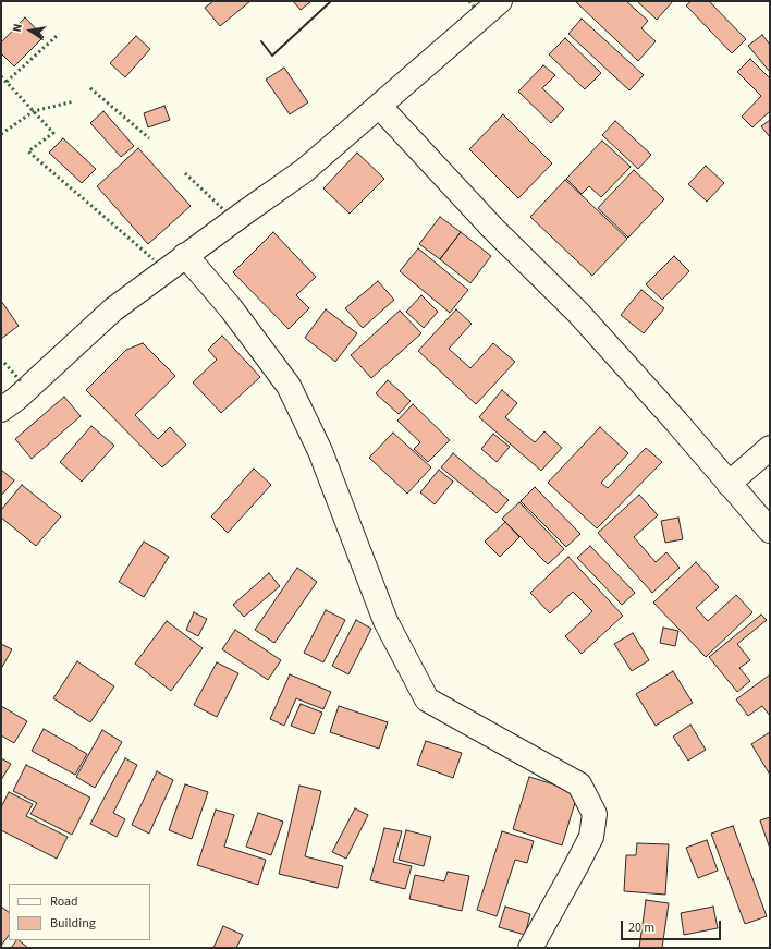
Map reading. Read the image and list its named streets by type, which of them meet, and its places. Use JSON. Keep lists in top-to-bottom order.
{
  "legend": ["Road", "Building"],
  "scale_bar": "20 m",
  "north": "left"
}
